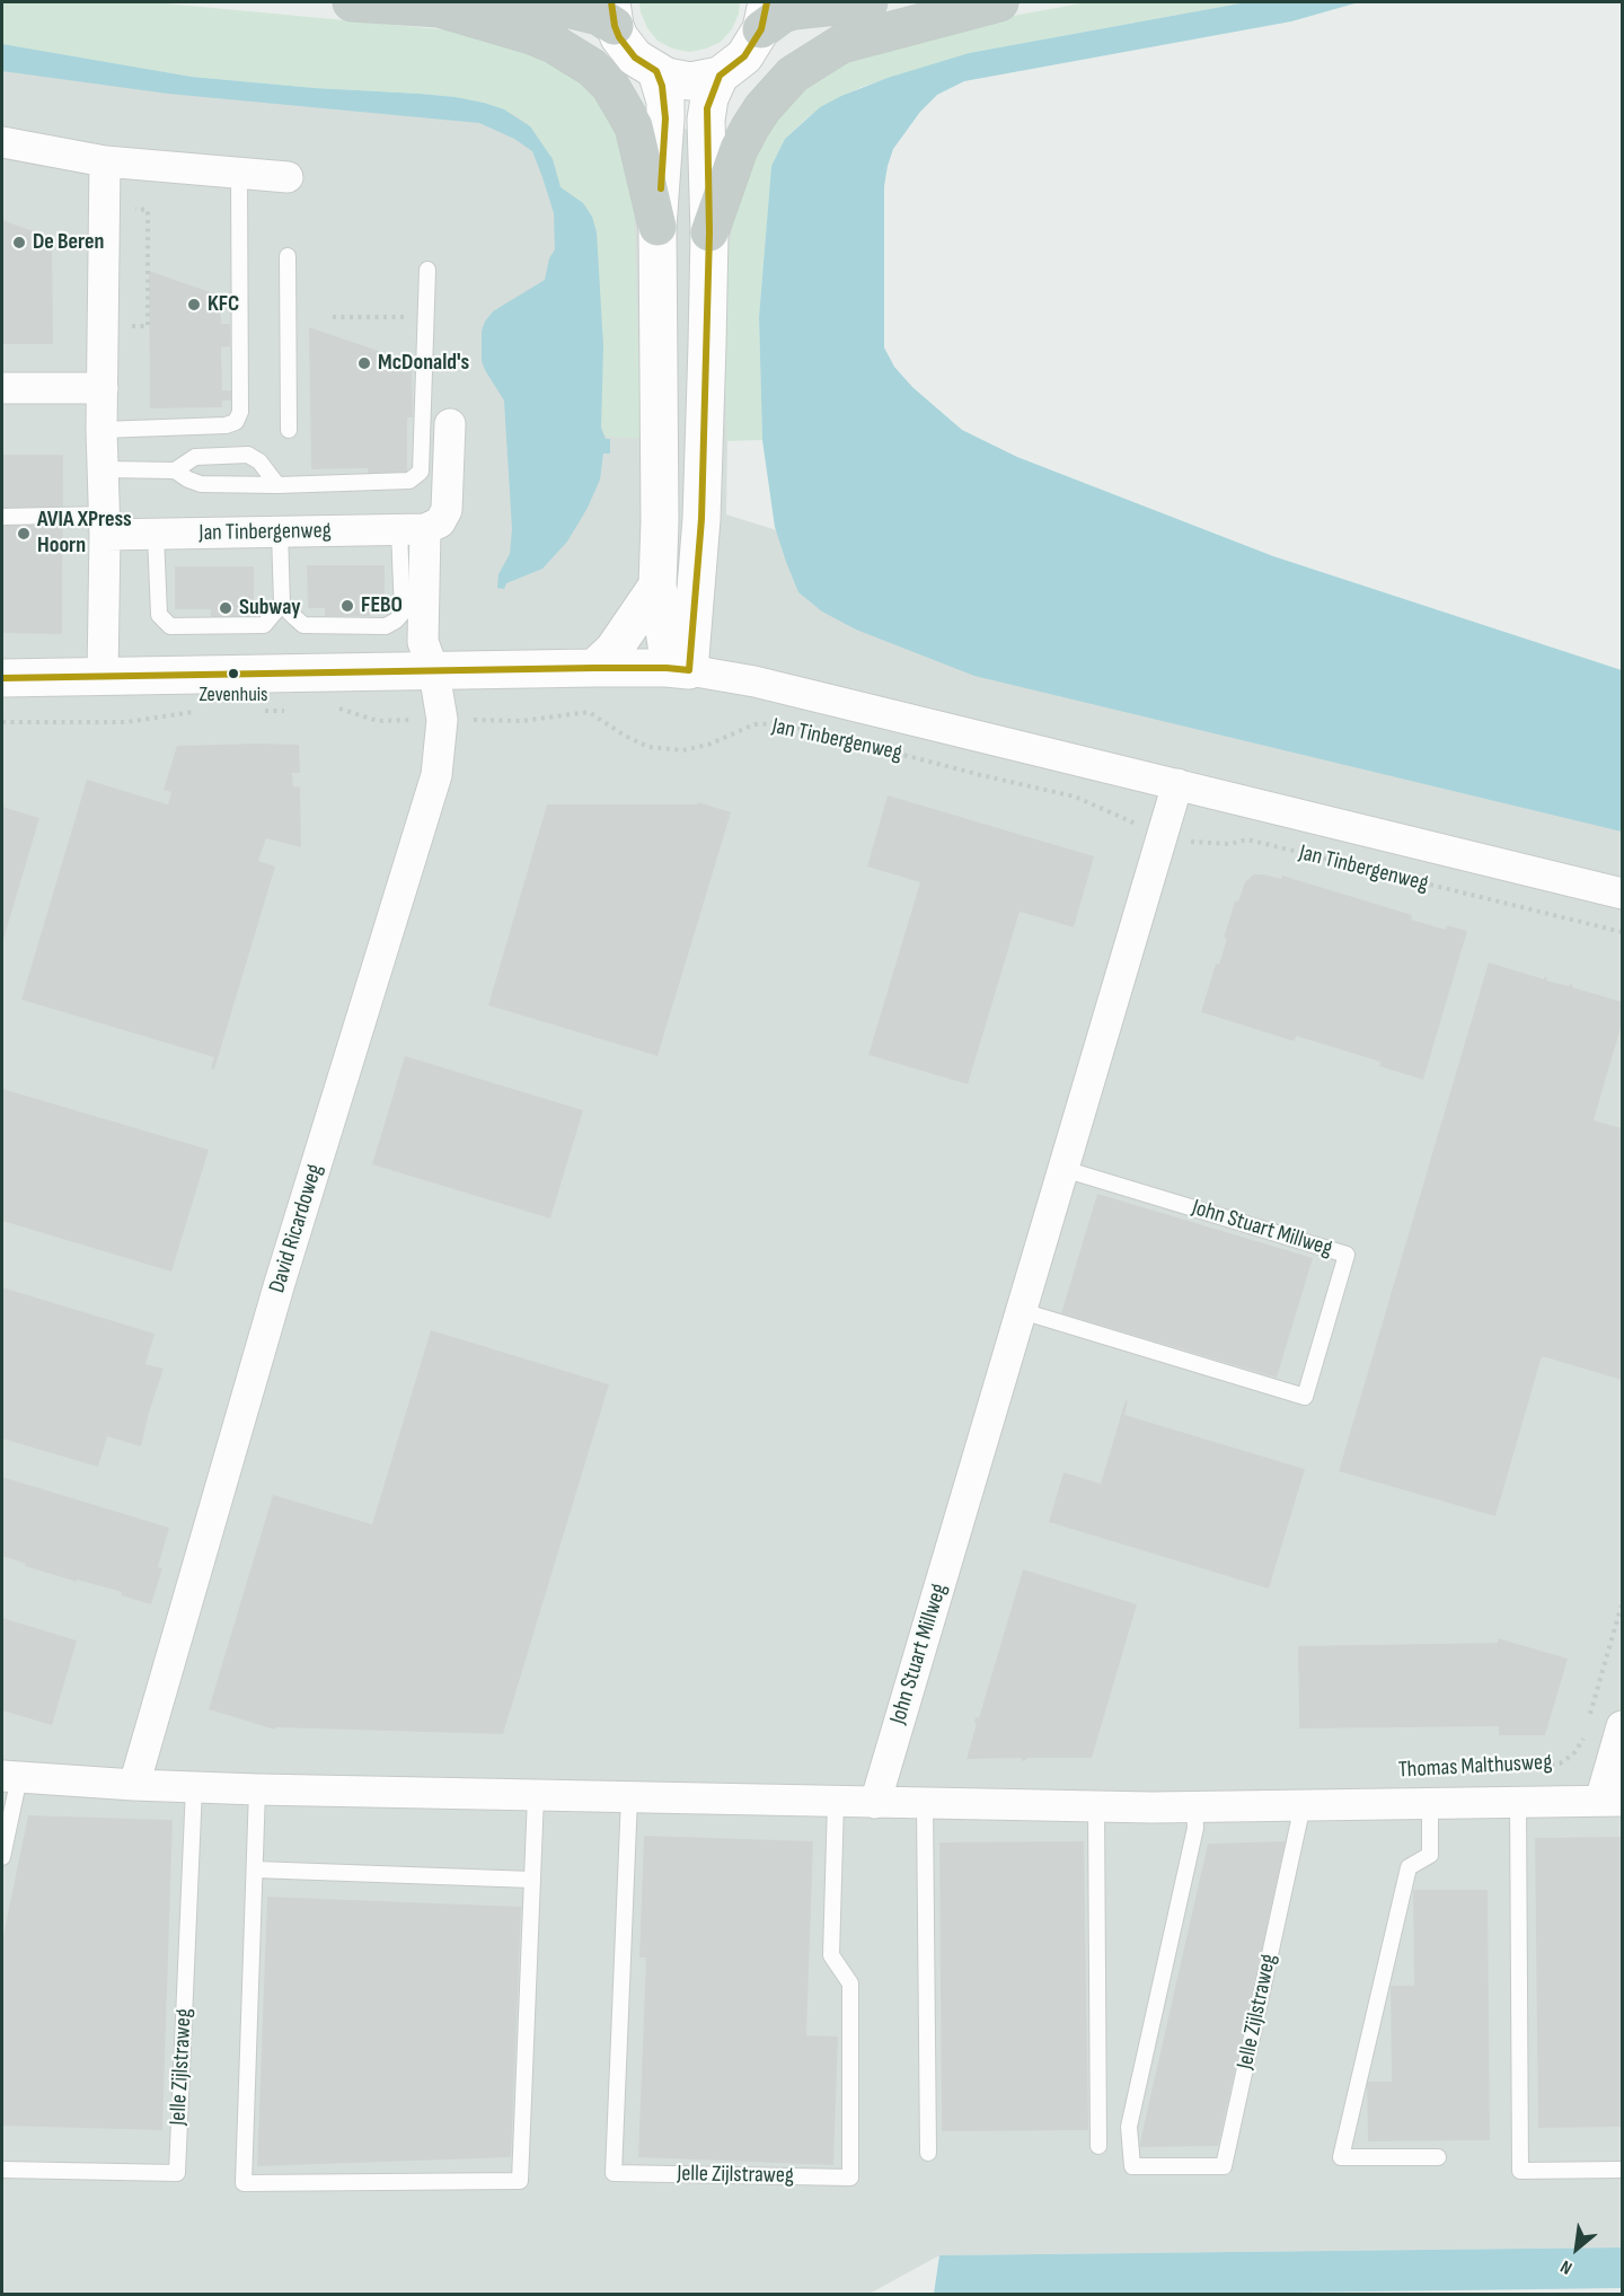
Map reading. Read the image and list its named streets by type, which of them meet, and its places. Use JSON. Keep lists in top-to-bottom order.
{
  "streets": {
    "street": ["Jan Tinbergenweg", "David Ricardoweg", "John Stuart Millweg"],
    "lane": ["Jelle Zijlstraweg"],
    "path": ["Thomas Malthusweg"]
  },
  "crossings": [
    ["Jan Tinbergenweg", "David Ricardoweg"],
    ["Jan Tinbergenweg", "John Stuart Millweg"]
  ],
  "places": [
    "De Beren",
    "KFC",
    "McDonald's",
    "AVIA XPress Hoorn",
    "FEBO",
    "Subway",
    "Zevenhuis"
  ],
  "north": "bottom left"
}
